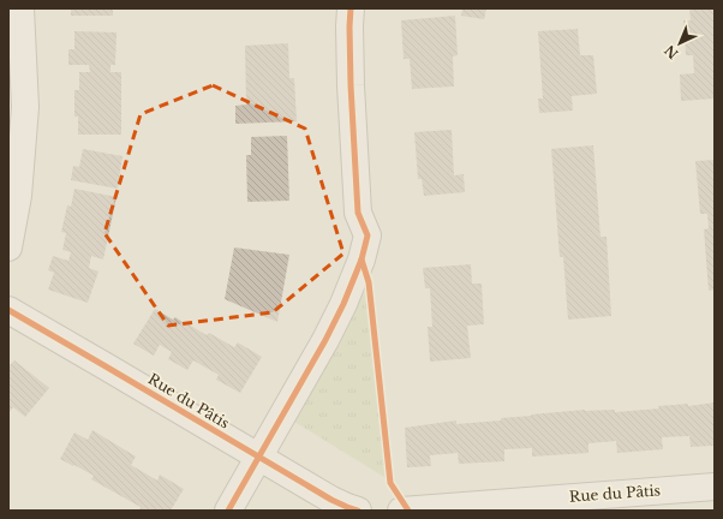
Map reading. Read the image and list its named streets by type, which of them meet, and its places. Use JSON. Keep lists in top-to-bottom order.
{
  "streets": {
    "street": ["Rue du Pâtis"]
  },
  "north": "bottom left"
}
